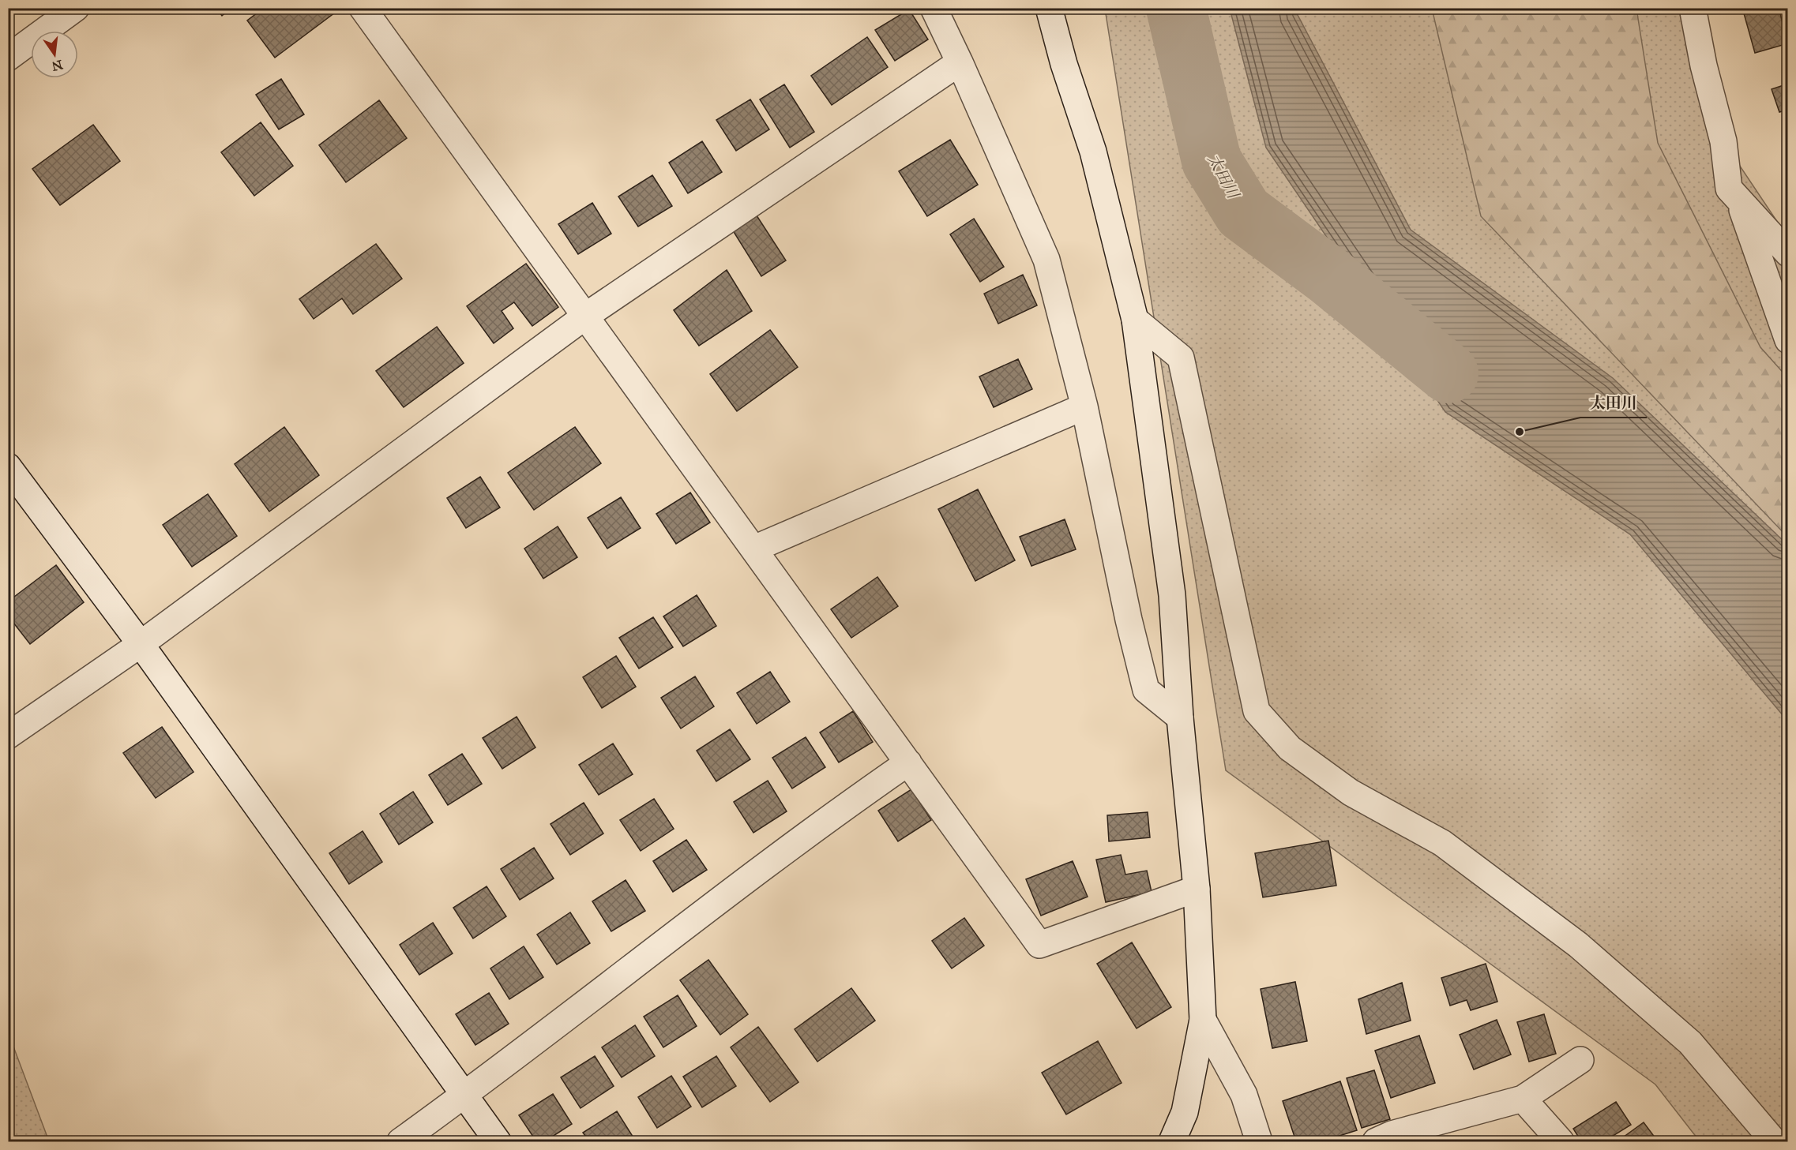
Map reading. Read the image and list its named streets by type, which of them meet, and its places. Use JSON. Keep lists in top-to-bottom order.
{
  "water": ["太田川"],
  "places": ["太田川"],
  "north": "bottom"
}
